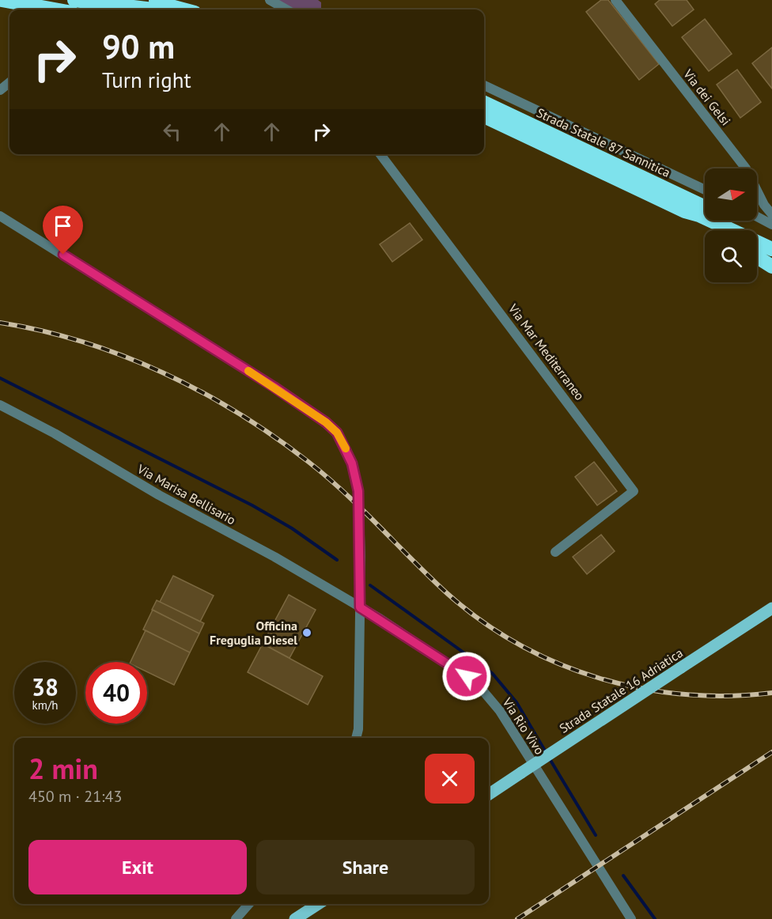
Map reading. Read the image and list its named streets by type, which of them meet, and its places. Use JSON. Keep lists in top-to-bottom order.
{
  "streets": {
    "highway": ["Strada Statale 87 Sannitica"],
    "main road": ["Strada Statale 16 Adriatica"],
    "street": [
      "Via dei Gelsi",
      "Via Mar Mediterraneo",
      "Via Marisa Bellisario",
      "Via Rio Vivo"
    ]
  },
  "crossings": [
    ["Via Marisa Bellisario", "Via Rio Vivo"]
  ],
  "places": ["Officina Freguglia Diesel"],
  "north": "right",
  "page": {
    "turn": ["90 m", "Turn right"],
    "speed": "38 km/h",
    "limit": "40",
    "heading": ["2 min", "450 m · 21:43"],
    "buttons": ["Exit", "Share"]
  }
}
